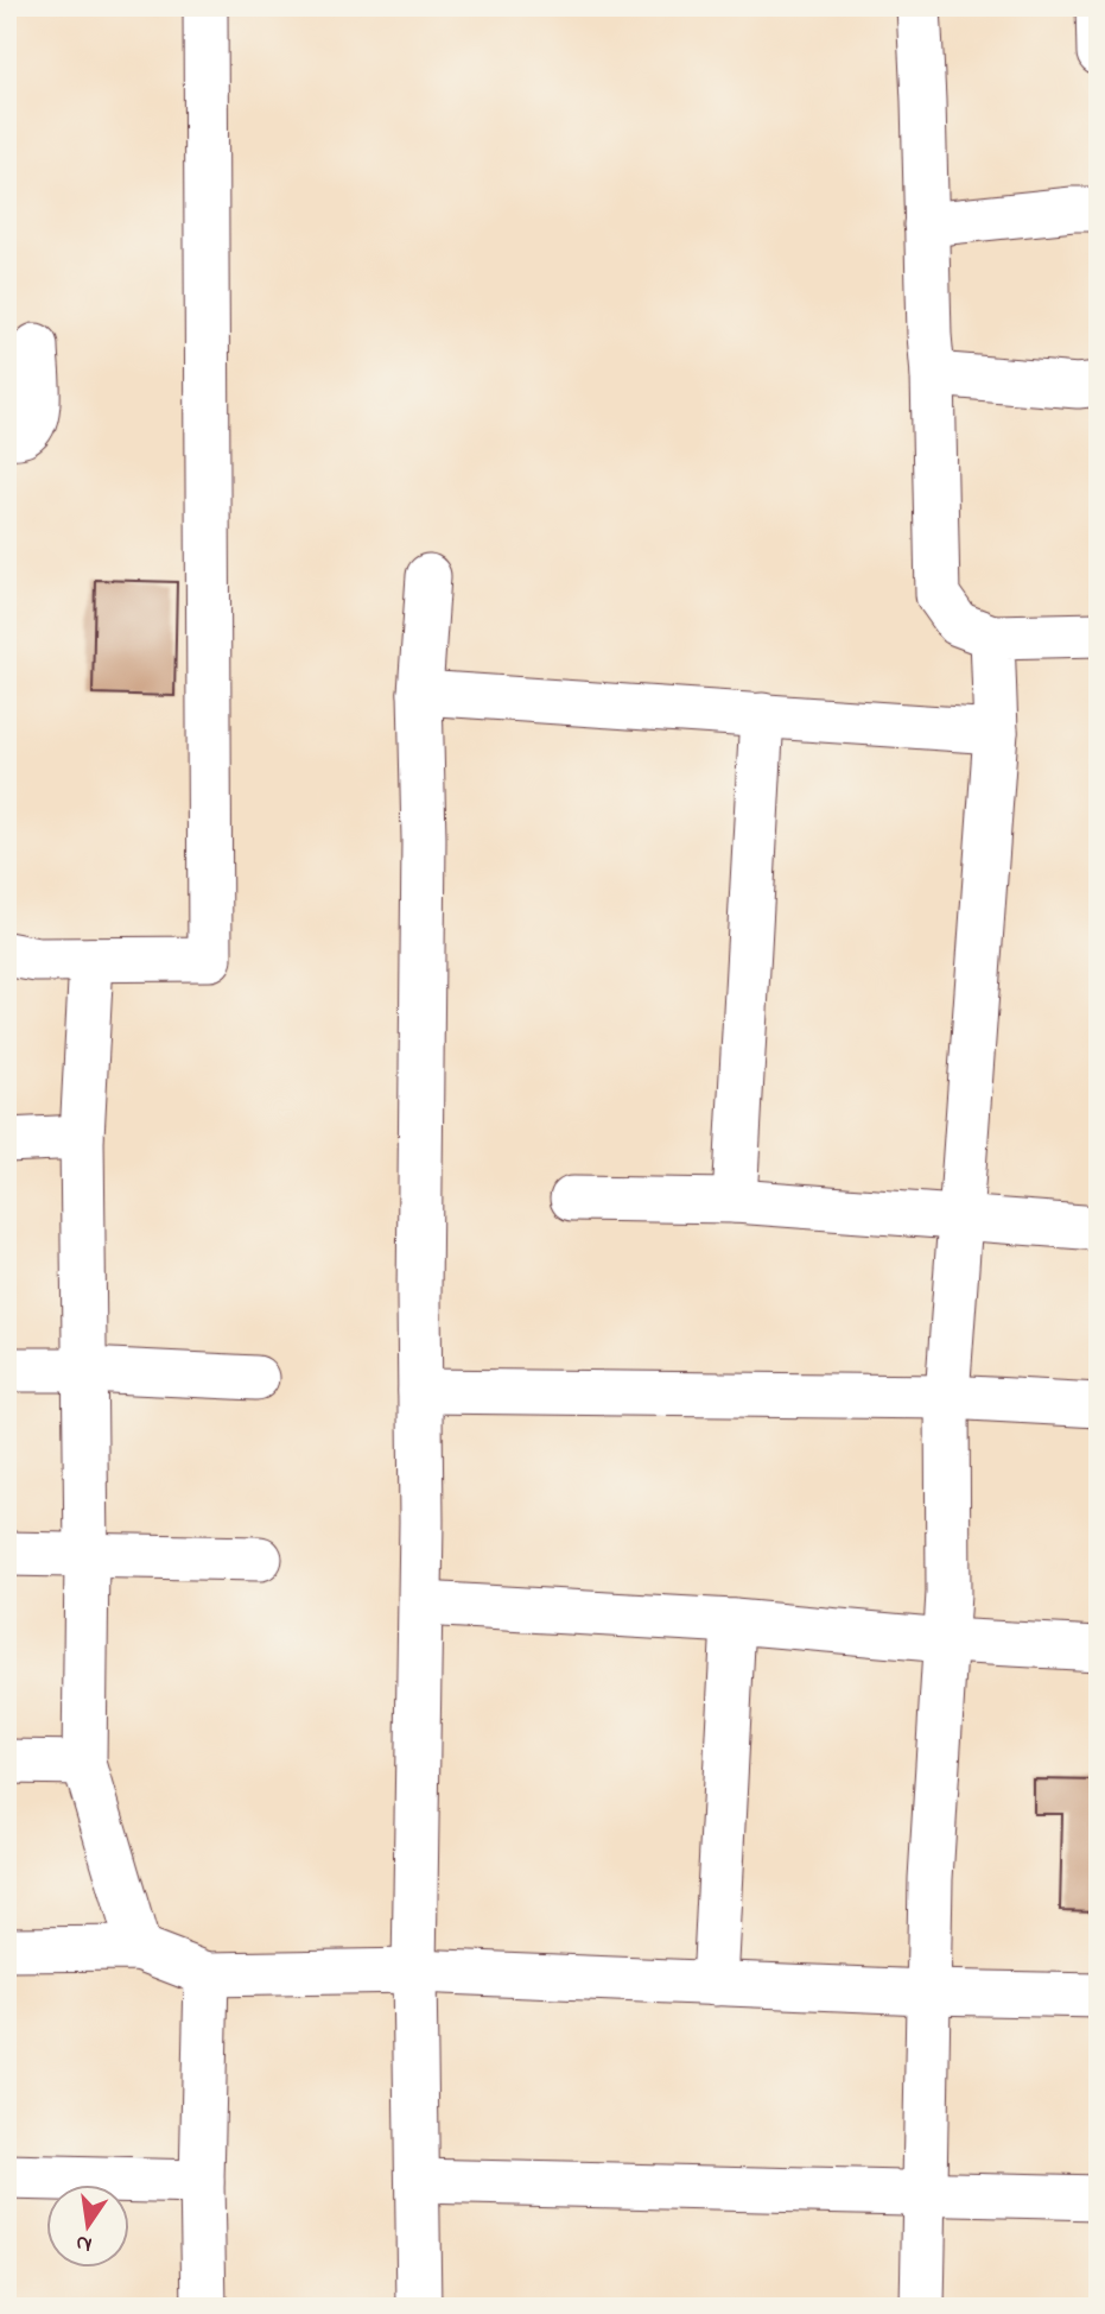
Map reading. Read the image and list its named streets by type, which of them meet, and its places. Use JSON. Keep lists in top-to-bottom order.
{
  "north": "bottom"
}
